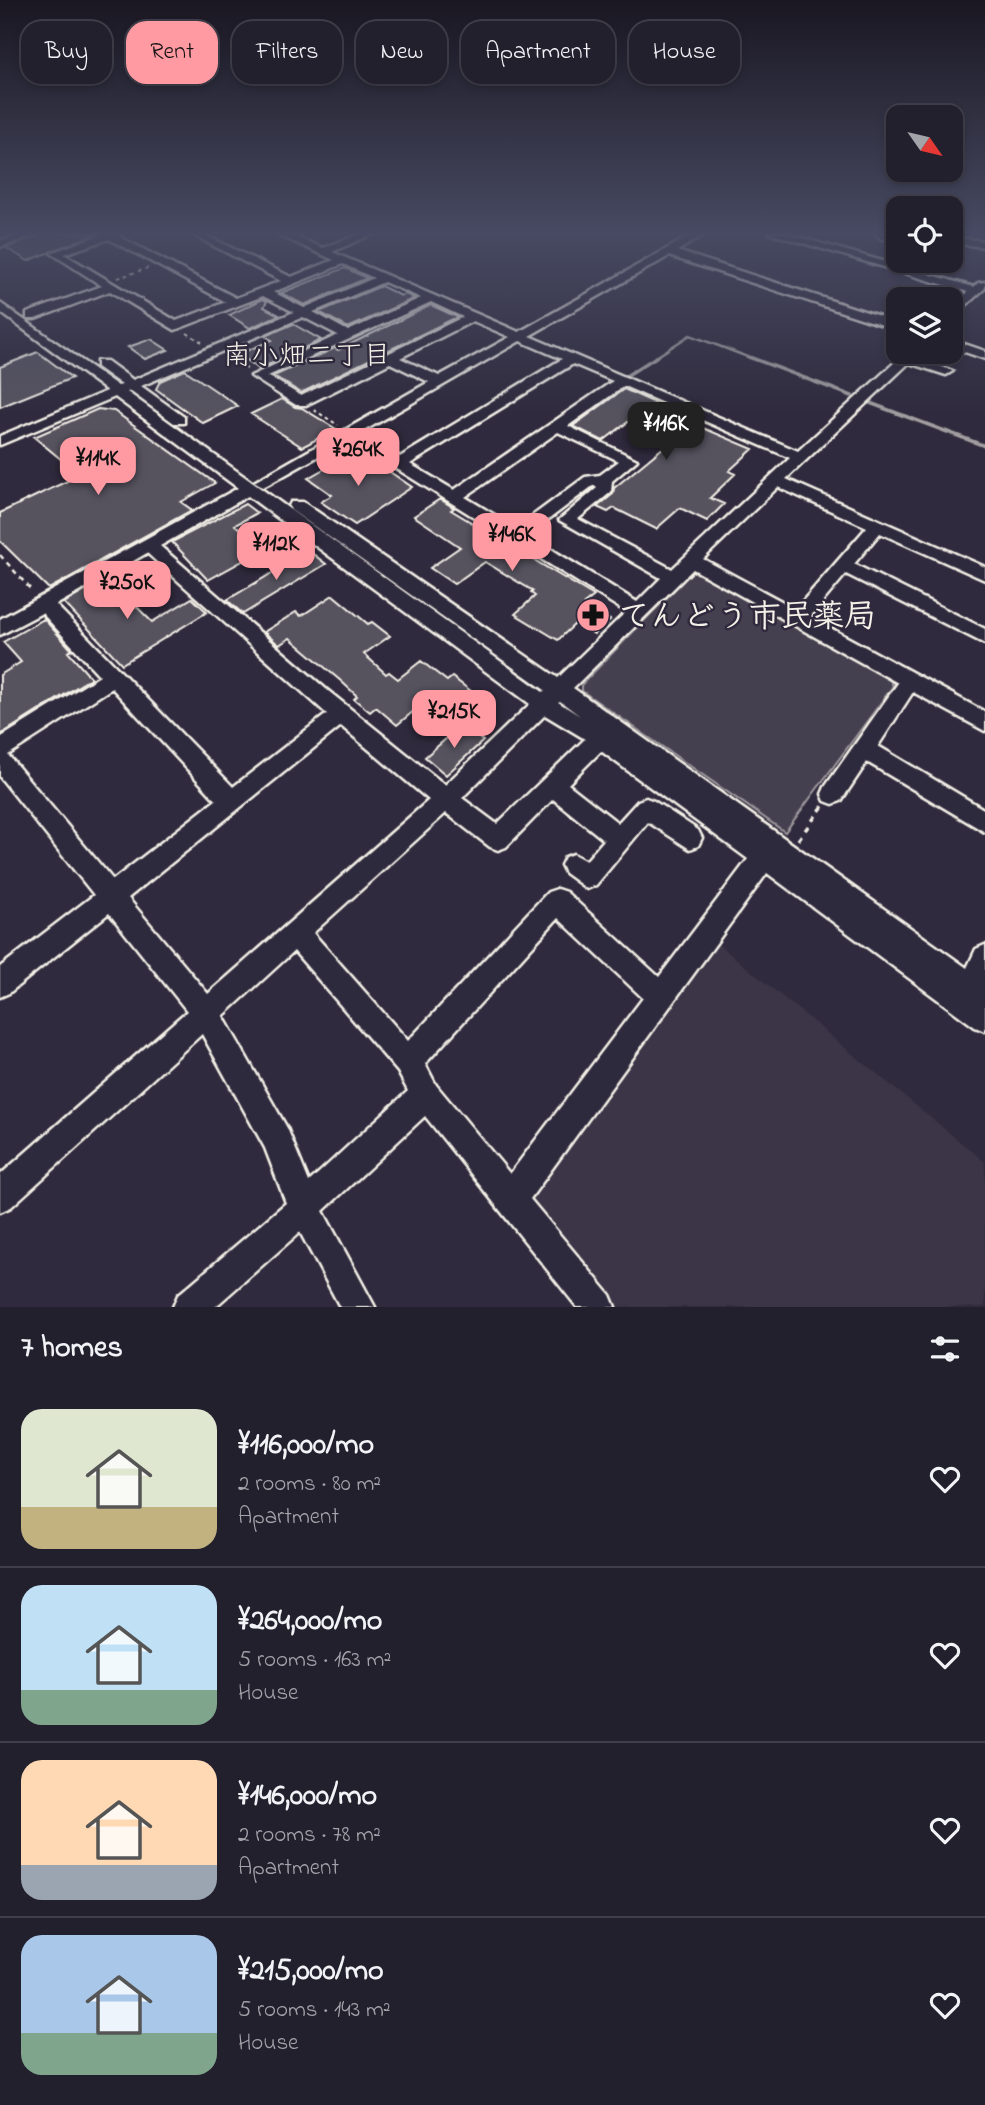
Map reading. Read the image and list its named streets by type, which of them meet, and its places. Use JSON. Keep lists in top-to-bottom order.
{
  "districts": ["南小畑二丁目"],
  "places": {
    "pharmacy": ["てんどう市民薬局"]
  },
  "north": "bottom right",
  "page": {
    "chip": [
      "Buy",
      "Rent",
      "Filters",
      "New",
      "Apartment",
      "House"
    ],
    "price": [
      "¥116K",
      "¥264K",
      "¥114K",
      "¥146K",
      "¥112K",
      "¥250K",
      "¥215K"
    ],
    "heading": "7 homes",
    "list": [
      {
        "name": "¥116,000/mo",
        "note": "2 rooms · 80 m² · Apartment"
      },
      {
        "name": "¥264,000/mo",
        "note": "5 rooms · 163 m² · House"
      },
      {
        "name": "¥146,000/mo",
        "note": "2 rooms · 78 m² · Apartment"
      },
      {
        "name": "¥215,000/mo",
        "note": "5 rooms · 143 m² · House"
      }
    ]
  }
}
